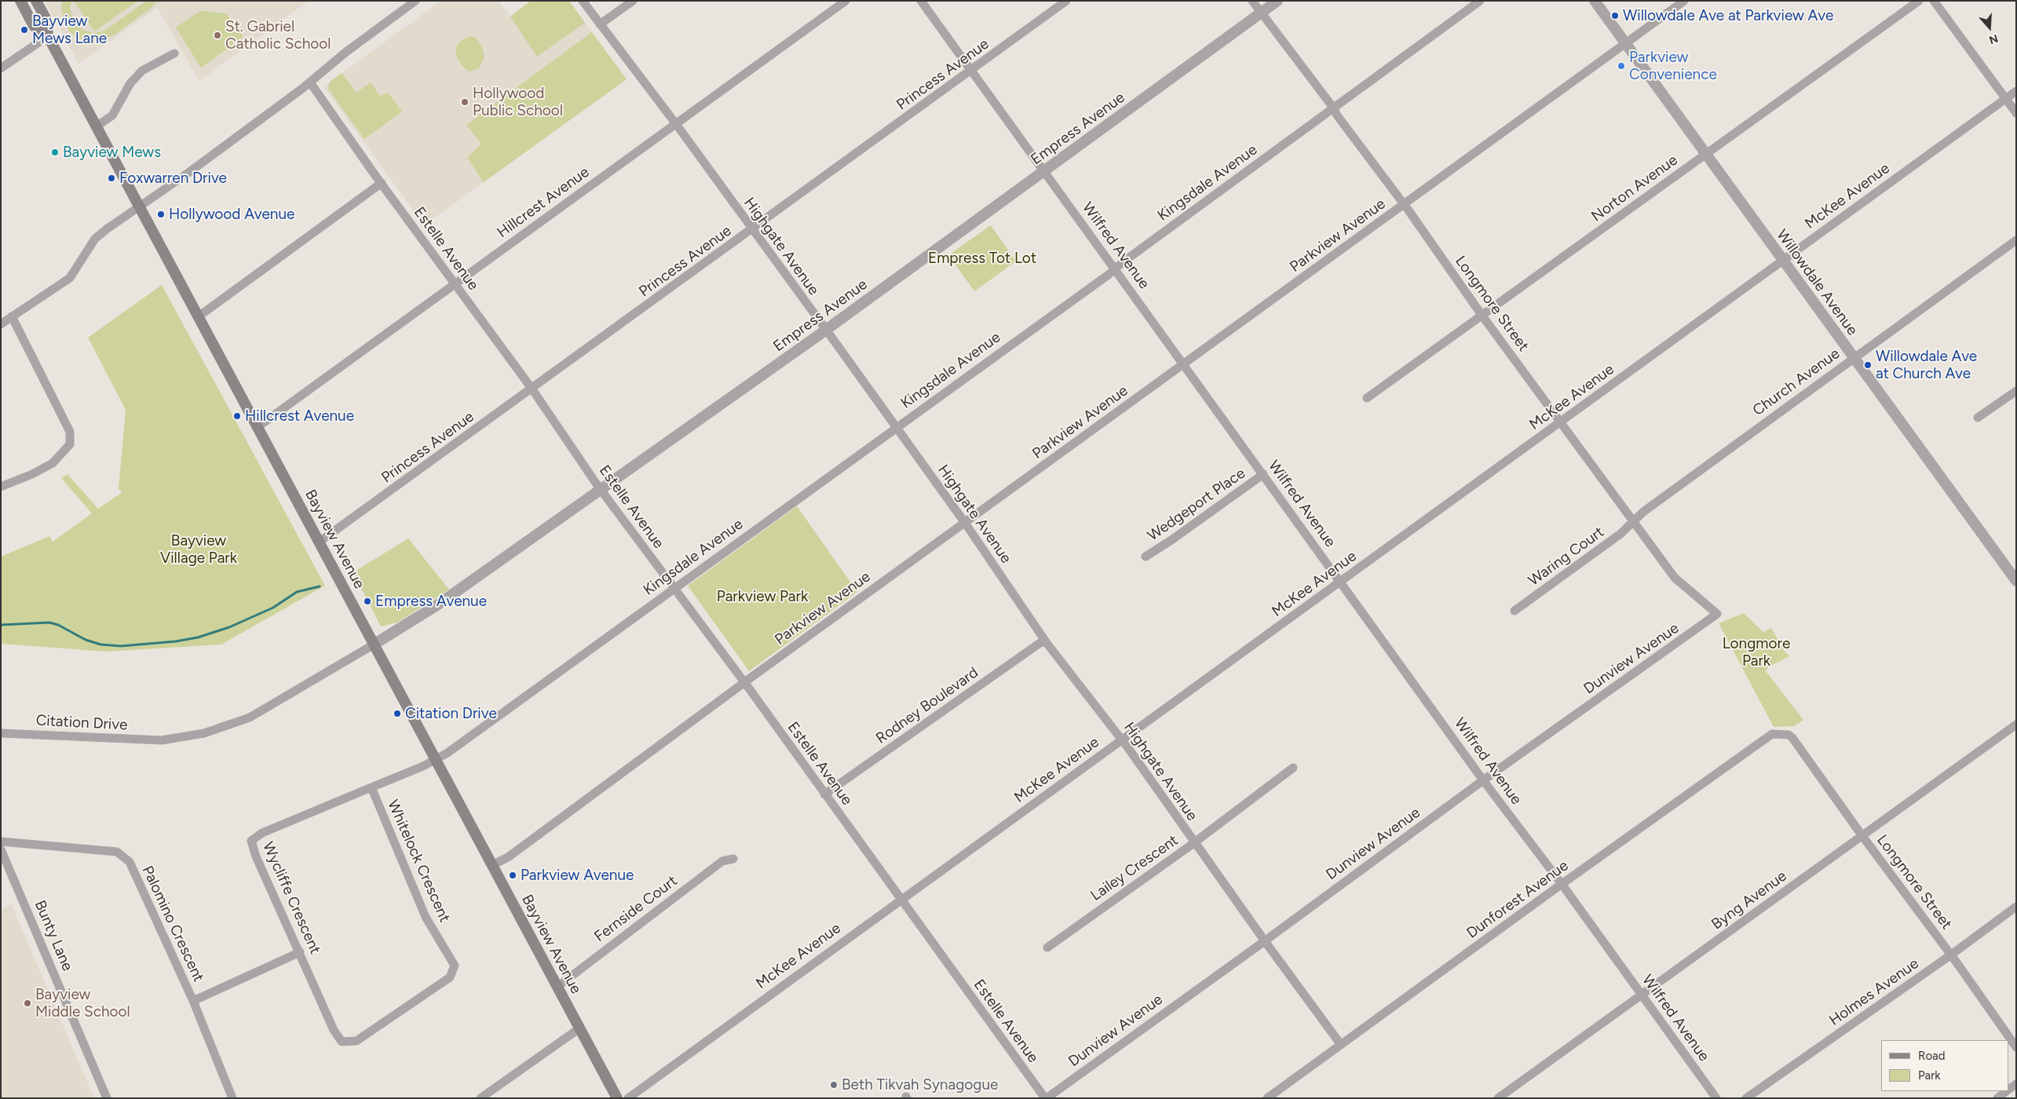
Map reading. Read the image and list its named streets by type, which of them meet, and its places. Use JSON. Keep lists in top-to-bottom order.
{
  "streets": {
    "main road": ["Bayview Avenue"],
    "street": [
      "Princess Avenue",
      "Empress Avenue",
      "Kingsdale Avenue",
      "Norton Avenue",
      "McKee Avenue",
      "Hillcrest Avenue",
      "Parkview Avenue",
      "Wilfred Avenue",
      "Highgate Avenue",
      "Estelle Avenue",
      "Willowdale Avenue",
      "Longmore Street",
      "Church Avenue",
      "Wedgeport Place",
      "Waring Court",
      "Dunview Avenue",
      "Rodney Boulevard",
      "Citation Drive",
      "Whitelock Crescent",
      "Lailey Crescent",
      "Wycliffe Crescent",
      "Dunforest Avenue",
      "Byng Avenue",
      "Fernside Court",
      "Palomino Crescent",
      "Bunty Lane",
      "Holmes Avenue"
    ]
  },
  "crossings": [
    ["Princess Avenue", "Wilfred Avenue"],
    ["Princess Avenue", "Highgate Avenue"],
    ["Princess Avenue", "Estelle Avenue"],
    ["Princess Avenue", "Bayview Avenue"],
    ["Empress Avenue", "Wilfred Avenue"],
    ["Empress Avenue", "Highgate Avenue"],
    ["Empress Avenue", "Estelle Avenue"],
    ["Empress Avenue", "Longmore Street"],
    ["Empress Avenue", "Bayview Avenue"],
    ["Empress Avenue", "Citation Drive"],
    ["Kingsdale Avenue", "Wilfred Avenue"],
    ["Kingsdale Avenue", "Highgate Avenue"],
    ["Kingsdale Avenue", "Estelle Avenue"],
    ["Kingsdale Avenue", "Longmore Street"],
    ["Kingsdale Avenue", "Bayview Avenue"],
    ["Kingsdale Avenue", "Wycliffe Crescent"],
    ["Norton Avenue", "Willowdale Avenue"],
    ["Norton Avenue", "Longmore Street"],
    ["McKee Avenue", "Wilfred Avenue"],
    ["McKee Avenue", "Highgate Avenue"],
    ["McKee Avenue", "Estelle Avenue"],
    ["McKee Avenue", "Willowdale Avenue"],
    ["McKee Avenue", "Longmore Street"],
    ["Hillcrest Avenue", "Highgate Avenue"],
    ["Hillcrest Avenue", "Estelle Avenue"],
    ["Hillcrest Avenue", "Bayview Avenue"],
    ["Parkview Avenue", "Wilfred Avenue"],
    ["Parkview Avenue", "Highgate Avenue"],
    ["Parkview Avenue", "Estelle Avenue"],
    ["Parkview Avenue", "Willowdale Avenue"],
    ["Parkview Avenue", "Longmore Street"],
    ["Parkview Avenue", "Bayview Avenue"],
    ["Wilfred Avenue", "Wedgeport Place"],
    ["Wilfred Avenue", "Dunview Avenue"],
    ["Wilfred Avenue", "Dunforest Avenue"],
    ["Wilfred Avenue", "Byng Avenue"],
    ["Highgate Avenue", "Dunview Avenue"],
    ["Highgate Avenue", "Rodney Boulevard"],
    ["Highgate Avenue", "Lailey Crescent"],
    ["Highgate Avenue", "Dunforest Avenue"],
    ["Estelle Avenue", "Dunview Avenue"],
    ["Estelle Avenue", "Rodney Boulevard"],
    ["Willowdale Avenue", "Church Avenue"],
    ["Longmore Street", "Church Avenue"],
    ["Longmore Street", "Waring Court"],
    ["Longmore Street", "Dunview Avenue"],
    ["Longmore Street", "Dunforest Avenue"],
    ["Longmore Street", "Byng Avenue"],
    ["Longmore Street", "Holmes Avenue"],
    ["Church Avenue", "Waring Court"],
    ["Bayview Avenue", "Citation Drive"],
    ["Bayview Avenue", "Wycliffe Crescent"],
    ["Bayview Avenue", "Fernside Court"],
    ["Whitelock Crescent", "Wycliffe Crescent"]
  ],
  "parks": [
    "Empress Tot Lot",
    "Bayview Village Park",
    "Parkview Park",
    "Longmore Park"
  ],
  "places": [
    "Willowdale Ave at Parkview Ave",
    "Bayview Mews Lane",
    "St. Gabriel Catholic School",
    "Parkview Convenience",
    "Hollywood Public School",
    "Bayview Mews",
    "Foxwarren Drive",
    "Hollywood Avenue",
    "Willowdale Ave at Church Ave",
    "Hillcrest Avenue",
    "Empress Avenue",
    "Citation Drive",
    "Parkview Avenue",
    "Bayview Middle School",
    "Beth Tikvah Synagogue"
  ],
  "legend": ["Road", "Park"],
  "north": "bottom"
}
